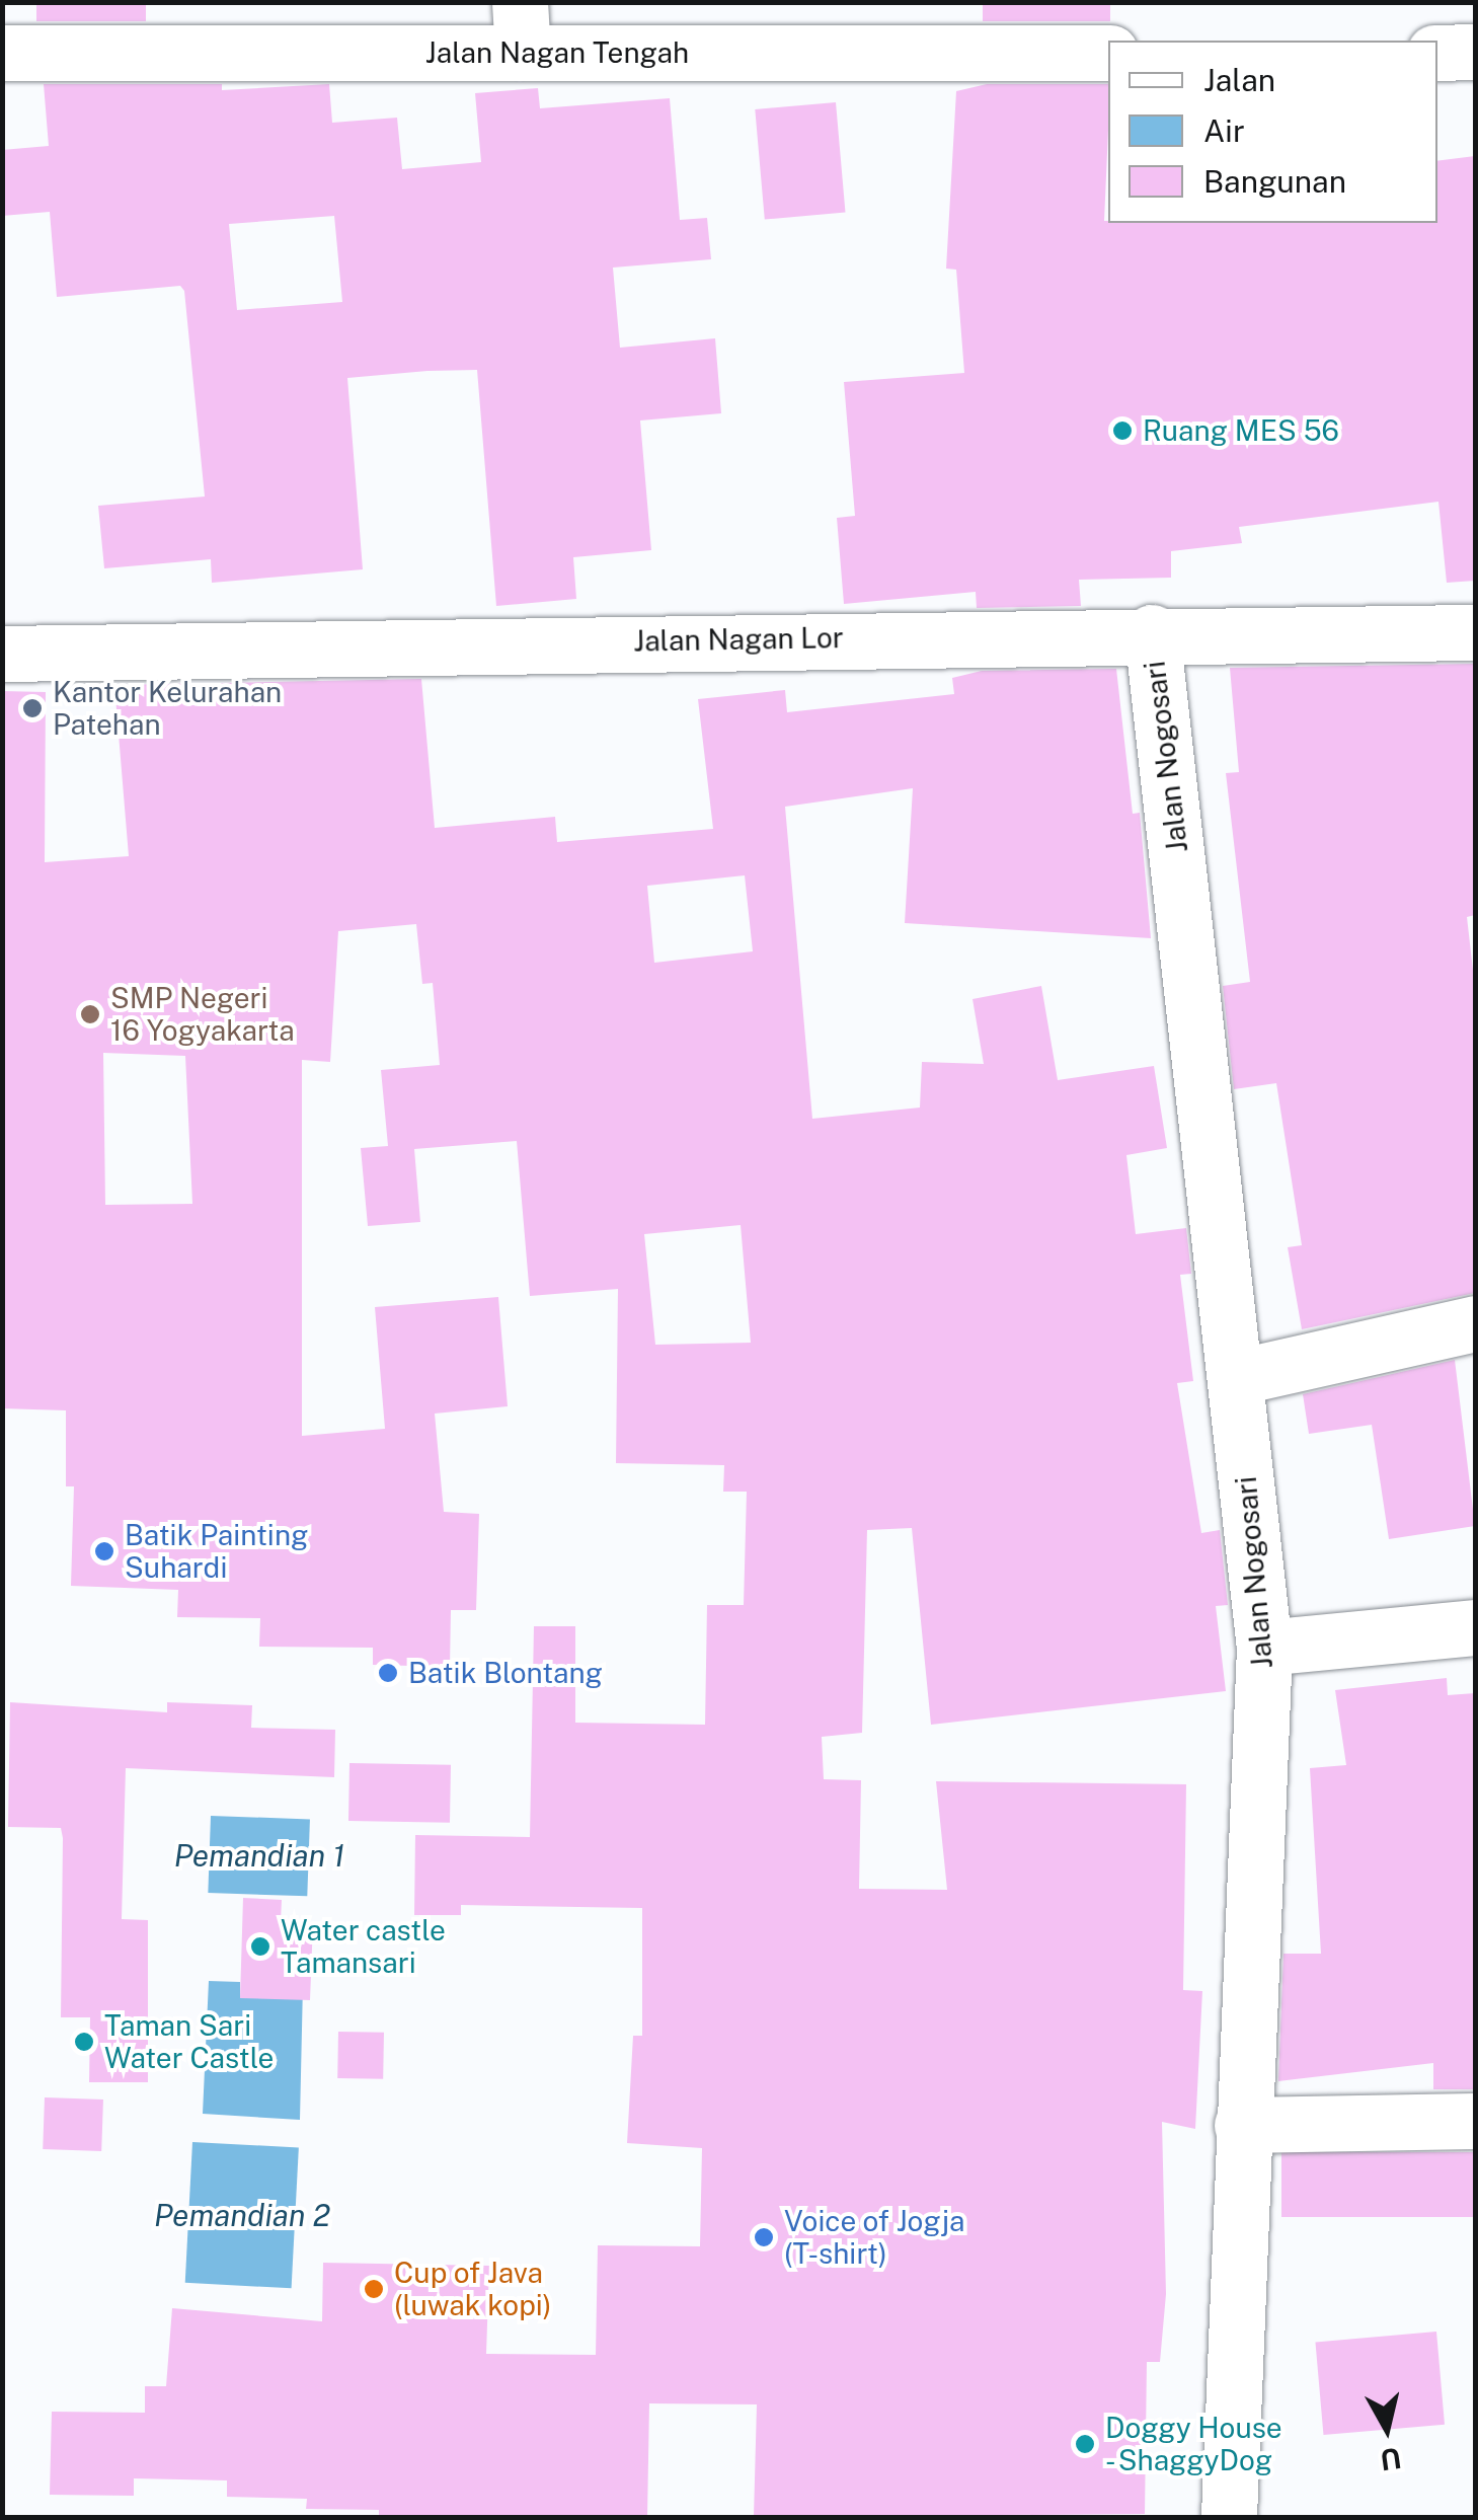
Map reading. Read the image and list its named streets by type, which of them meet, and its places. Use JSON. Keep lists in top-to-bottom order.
{
  "streets": {
    "street": ["Jalan Nagan Tengah", "Jalan Nagan Lor", "Jalan Nogosari"]
  },
  "crossings": [
    ["Jalan Nagan Lor", "Jalan Nogosari"]
  ],
  "water": ["Pemandian 1", "Pemandian 2"],
  "places": [
    "Ruang MES 56",
    "Kantor Kelurahan Patehan",
    "SMP Negeri 16 Yogyakarta",
    "Batik Painting Suhardi",
    "Batik Blontang",
    "Water castle Tamansari",
    "Taman Sari Water Castle",
    "Voice of Jogja (T-shirt)",
    "Cup of Java (luwak kopi)",
    "Doggy House - ShaggyDog"
  ],
  "legend": ["Jalan", "Air", "Bangunan"],
  "north": "bottom"
}
